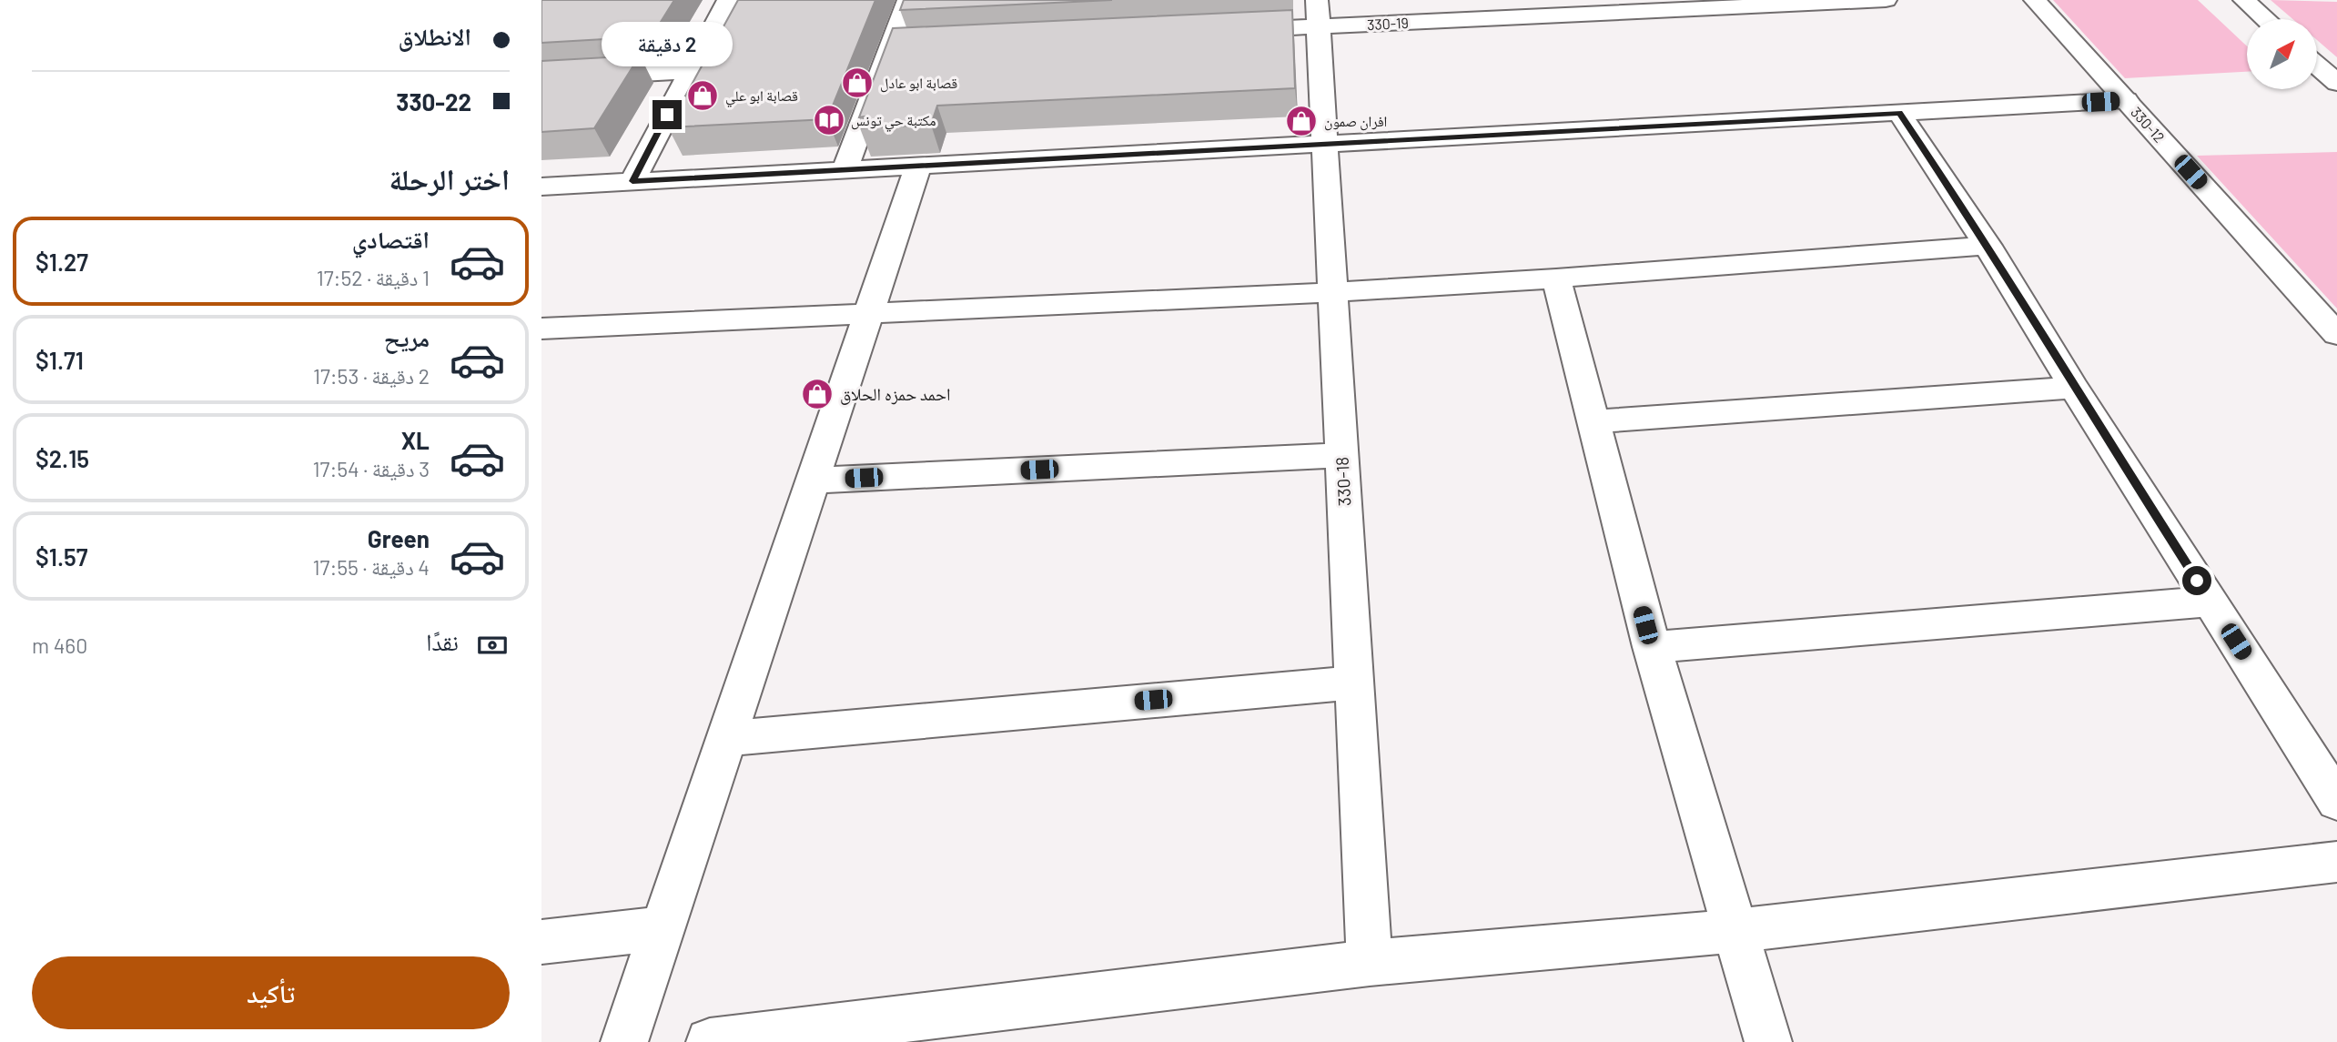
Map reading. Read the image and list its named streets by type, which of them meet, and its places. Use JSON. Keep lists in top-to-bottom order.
{
  "streets": {
    "main road": ["330-19", "330-12", "330-18"]
  },
  "crossings": [
    ["330-19", "330-18"]
  ],
  "places": {
    "shop": [
      "قصابة ابو عادل",
      "قصابة ابو علي",
      "افران صمون",
      "احمد حمزه الحلاق"
    ],
    "library": ["مكتبة حي تونس"]
  },
  "north": "top right",
  "page": {
    "banner": ["الانطلاق", "330-22"],
    "bubble": "2 دقيقة",
    "heading": "اختر الرحلة",
    "list": [
      {
        "name": "اقتصادي",
        "note": "1 دقيقة · 17:52",
        "value": "$1.27"
      },
      {
        "name": "مريح",
        "note": "2 دقيقة · 17:53",
        "value": "$1.71"
      },
      {
        "name": "XL",
        "note": "3 دقيقة · 17:54",
        "value": "$2.15"
      },
      {
        "name": "Green",
        "note": "4 دقيقة · 17:55",
        "value": "$1.57"
      }
    ],
    "pay": ["نقدًا", "460 m"],
    "buttons": "تأكيد"
  }
}
